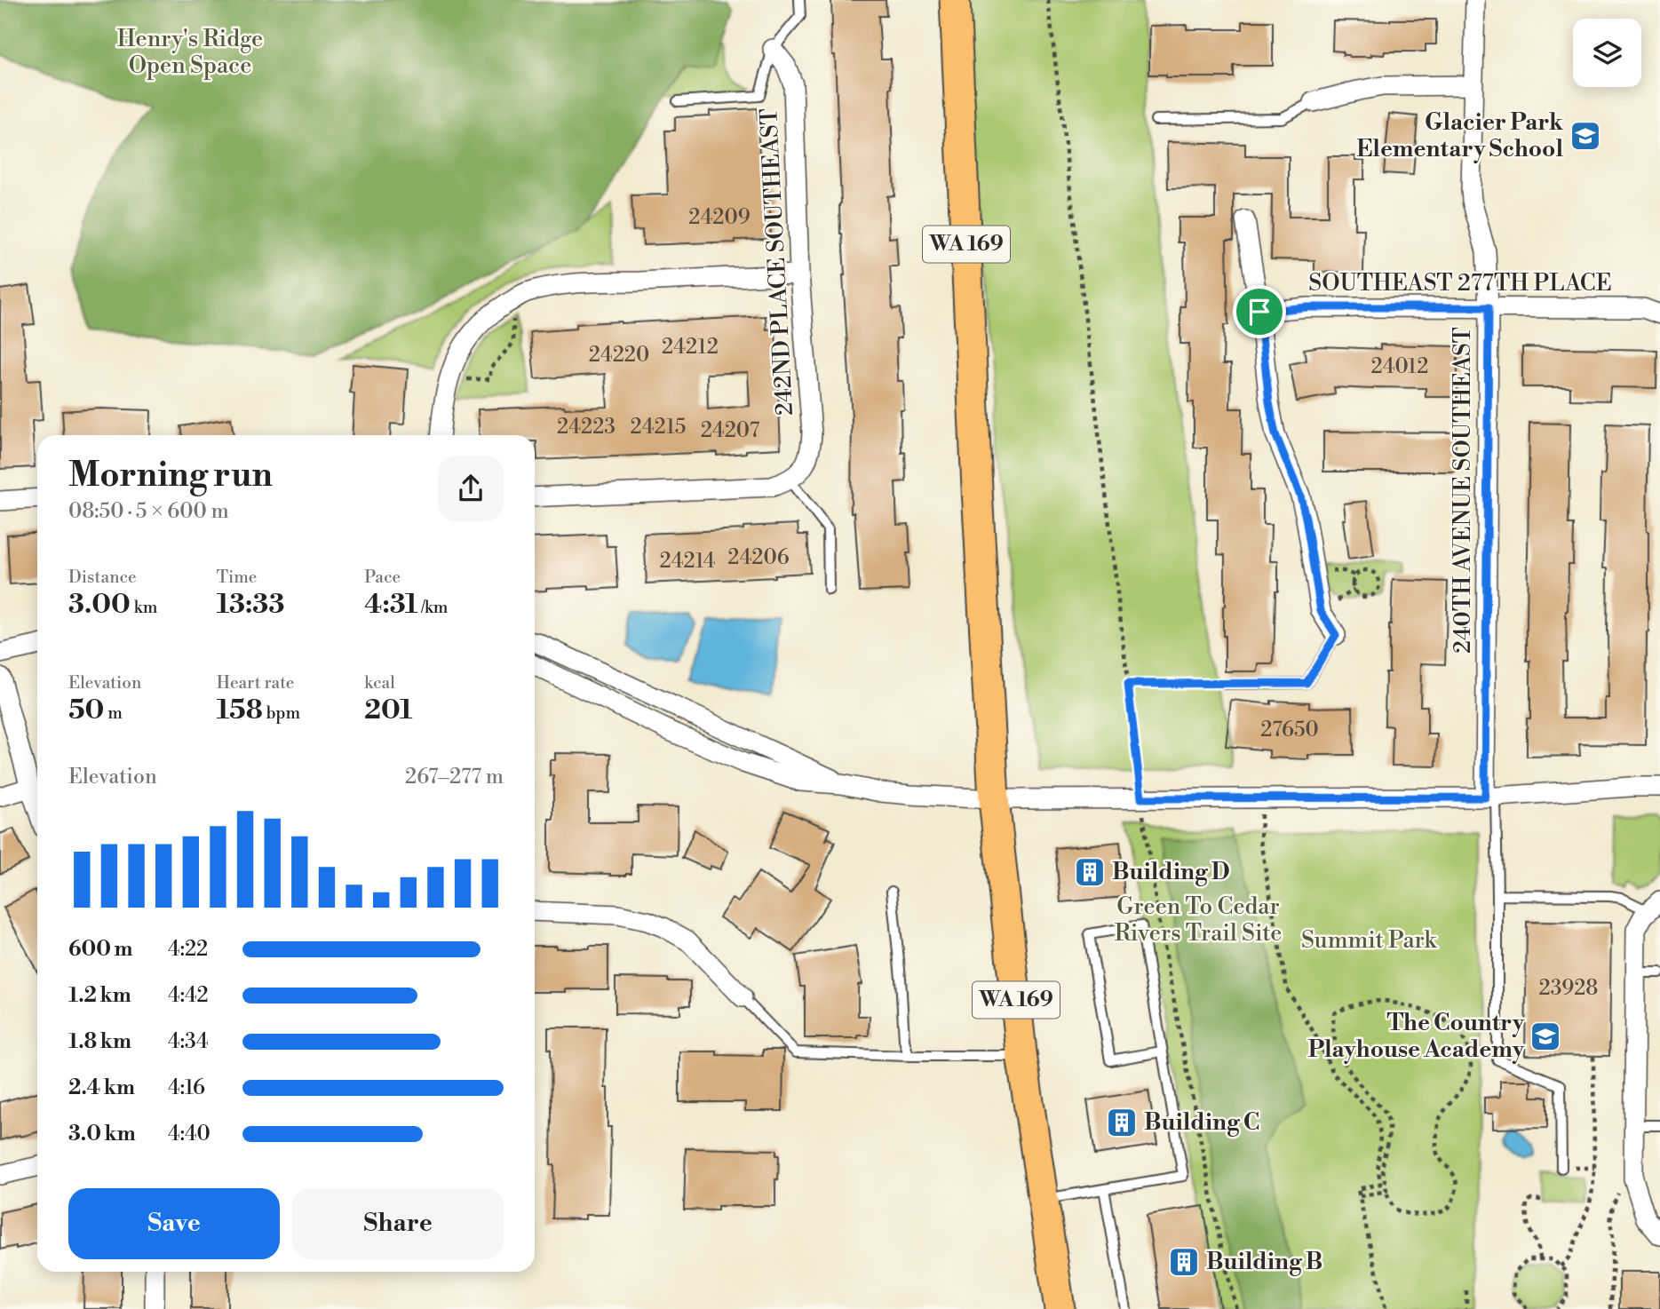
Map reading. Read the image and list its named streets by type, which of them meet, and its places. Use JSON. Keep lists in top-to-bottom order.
{
  "streets": {
    "main road": ["WA 169"],
    "street": ["242ND PLACE SOUTHEAST", "SOUTHEAST 277TH PLACE", "240TH AVENUE SOUTHEAST"]
  },
  "crossings": [
    ["SOUTHEAST 277TH PLACE", "240TH AVENUE SOUTHEAST"]
  ],
  "parks": ["Henry's Ridge Open Space", "Green To Cedar Rivers Trail Site", "Summit Park"],
  "places": {
    "school or university": ["Glacier Park Elementary School", "The Country Playhouse Academy"],
    "building": ["Building D", "Building C", "Building B"]
  },
  "house_numbers": [
    "24209",
    "24212",
    "24220",
    "24012",
    "24223",
    "24215",
    "24207",
    "24206",
    "24214",
    "27650",
    "23928"
  ],
  "page": {
    "heading": ["Morning run", "08:50 · 5 × 600 m"],
    "stats": [
      ["Distance", "3.00 km"],
      ["Time", "13:33"],
      ["Pace", "4:31 /km"],
      ["Elevation", "50 m"],
      ["Heart rate", "158 bpm"],
      ["kcal", "201"]
    ],
    "chart": ["Elevation", "267–277 m"],
    "list": [
      {
        "name": "600 m",
        "note": "4:22"
      },
      {
        "name": "1.2 km",
        "note": "4:42"
      },
      {
        "name": "1.8 km",
        "note": "4:34"
      },
      {
        "name": "2.4 km",
        "note": "4:16"
      },
      {
        "name": "3.0 km",
        "note": "4:40"
      }
    ],
    "buttons": ["Save", "Share"]
  }
}
